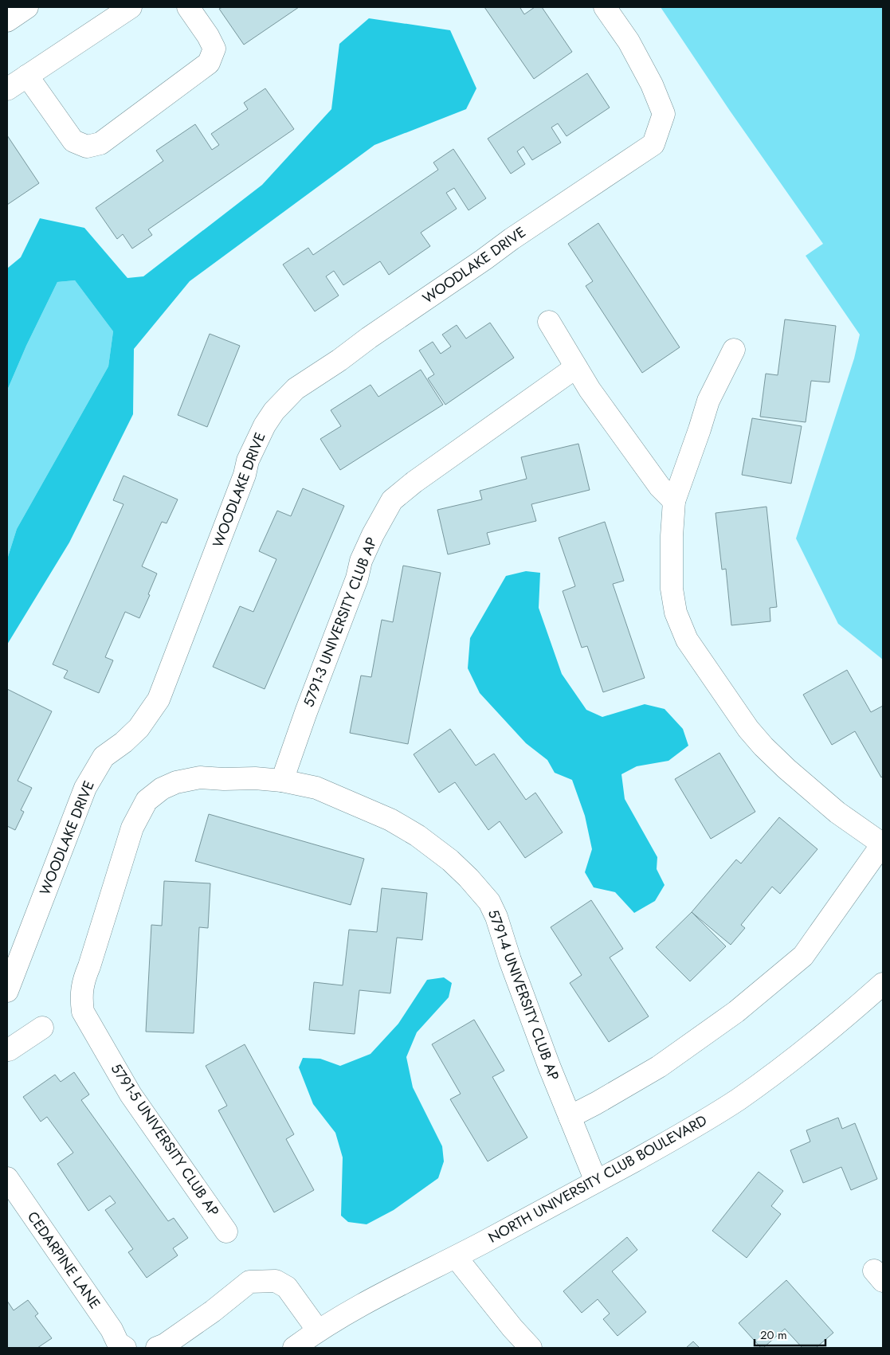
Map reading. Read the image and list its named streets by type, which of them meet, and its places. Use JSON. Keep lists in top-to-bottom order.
{
  "streets": {
    "street": [
      "WOODLAKE DRIVE",
      "5791-3 UNIVERSITY CLUB AP",
      "5791-4 UNIVERSITY CLUB AP",
      "5791-5 UNIVERSITY CLUB AP",
      "NORTH UNIVERSITY CLUB BOULEVARD",
      "CEDARPINE LANE"
    ]
  },
  "crossings": [
    ["5791-3 UNIVERSITY CLUB AP", "5791-4 UNIVERSITY CLUB AP"],
    ["5791-3 UNIVERSITY CLUB AP", "5791-5 UNIVERSITY CLUB AP"],
    ["5791-4 UNIVERSITY CLUB AP", "5791-5 UNIVERSITY CLUB AP"],
    ["5791-4 UNIVERSITY CLUB AP", "NORTH UNIVERSITY CLUB BOULEVARD"]
  ],
  "scale_bar": "20 m"
}
